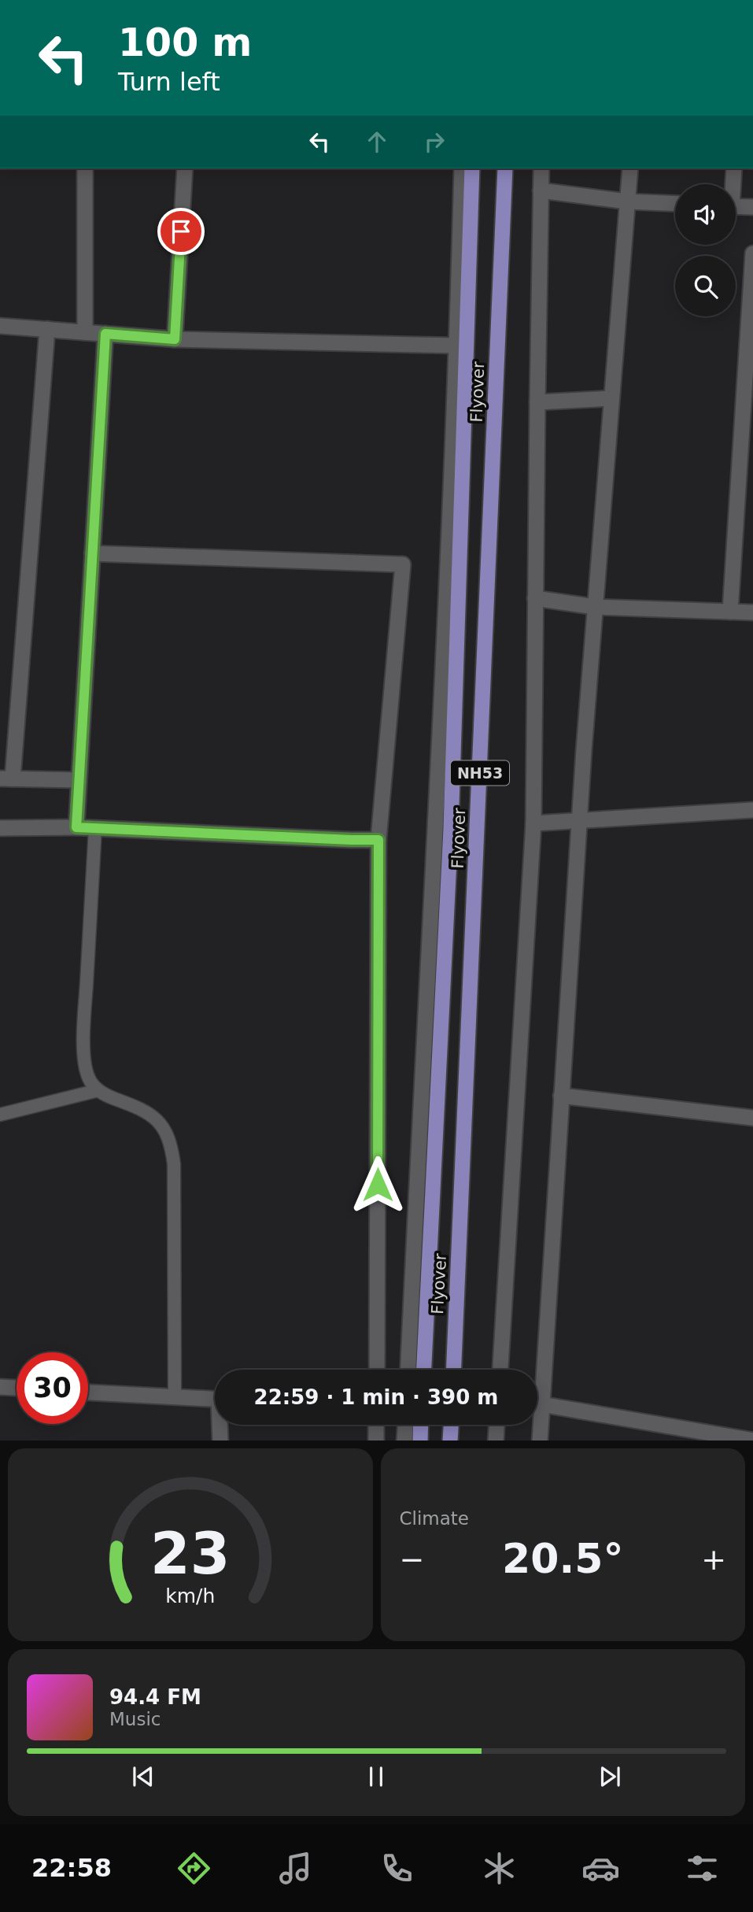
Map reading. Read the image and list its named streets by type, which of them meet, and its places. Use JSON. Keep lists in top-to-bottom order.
{
  "streets": {
    "highway": ["Flyover", "NH53"]
  },
  "page": {
    "turn": ["100 m", "Turn left"],
    "limit": "30",
    "trip": "22:59 · 1 min · 390 m",
    "tile": "Climate",
    "heat": ["−", "20.5°", "+"],
    "song": ["94.4 FM", "Music"],
    "tabs": "22:58",
    "gauge": ["23", "km/h"]
  }
}
